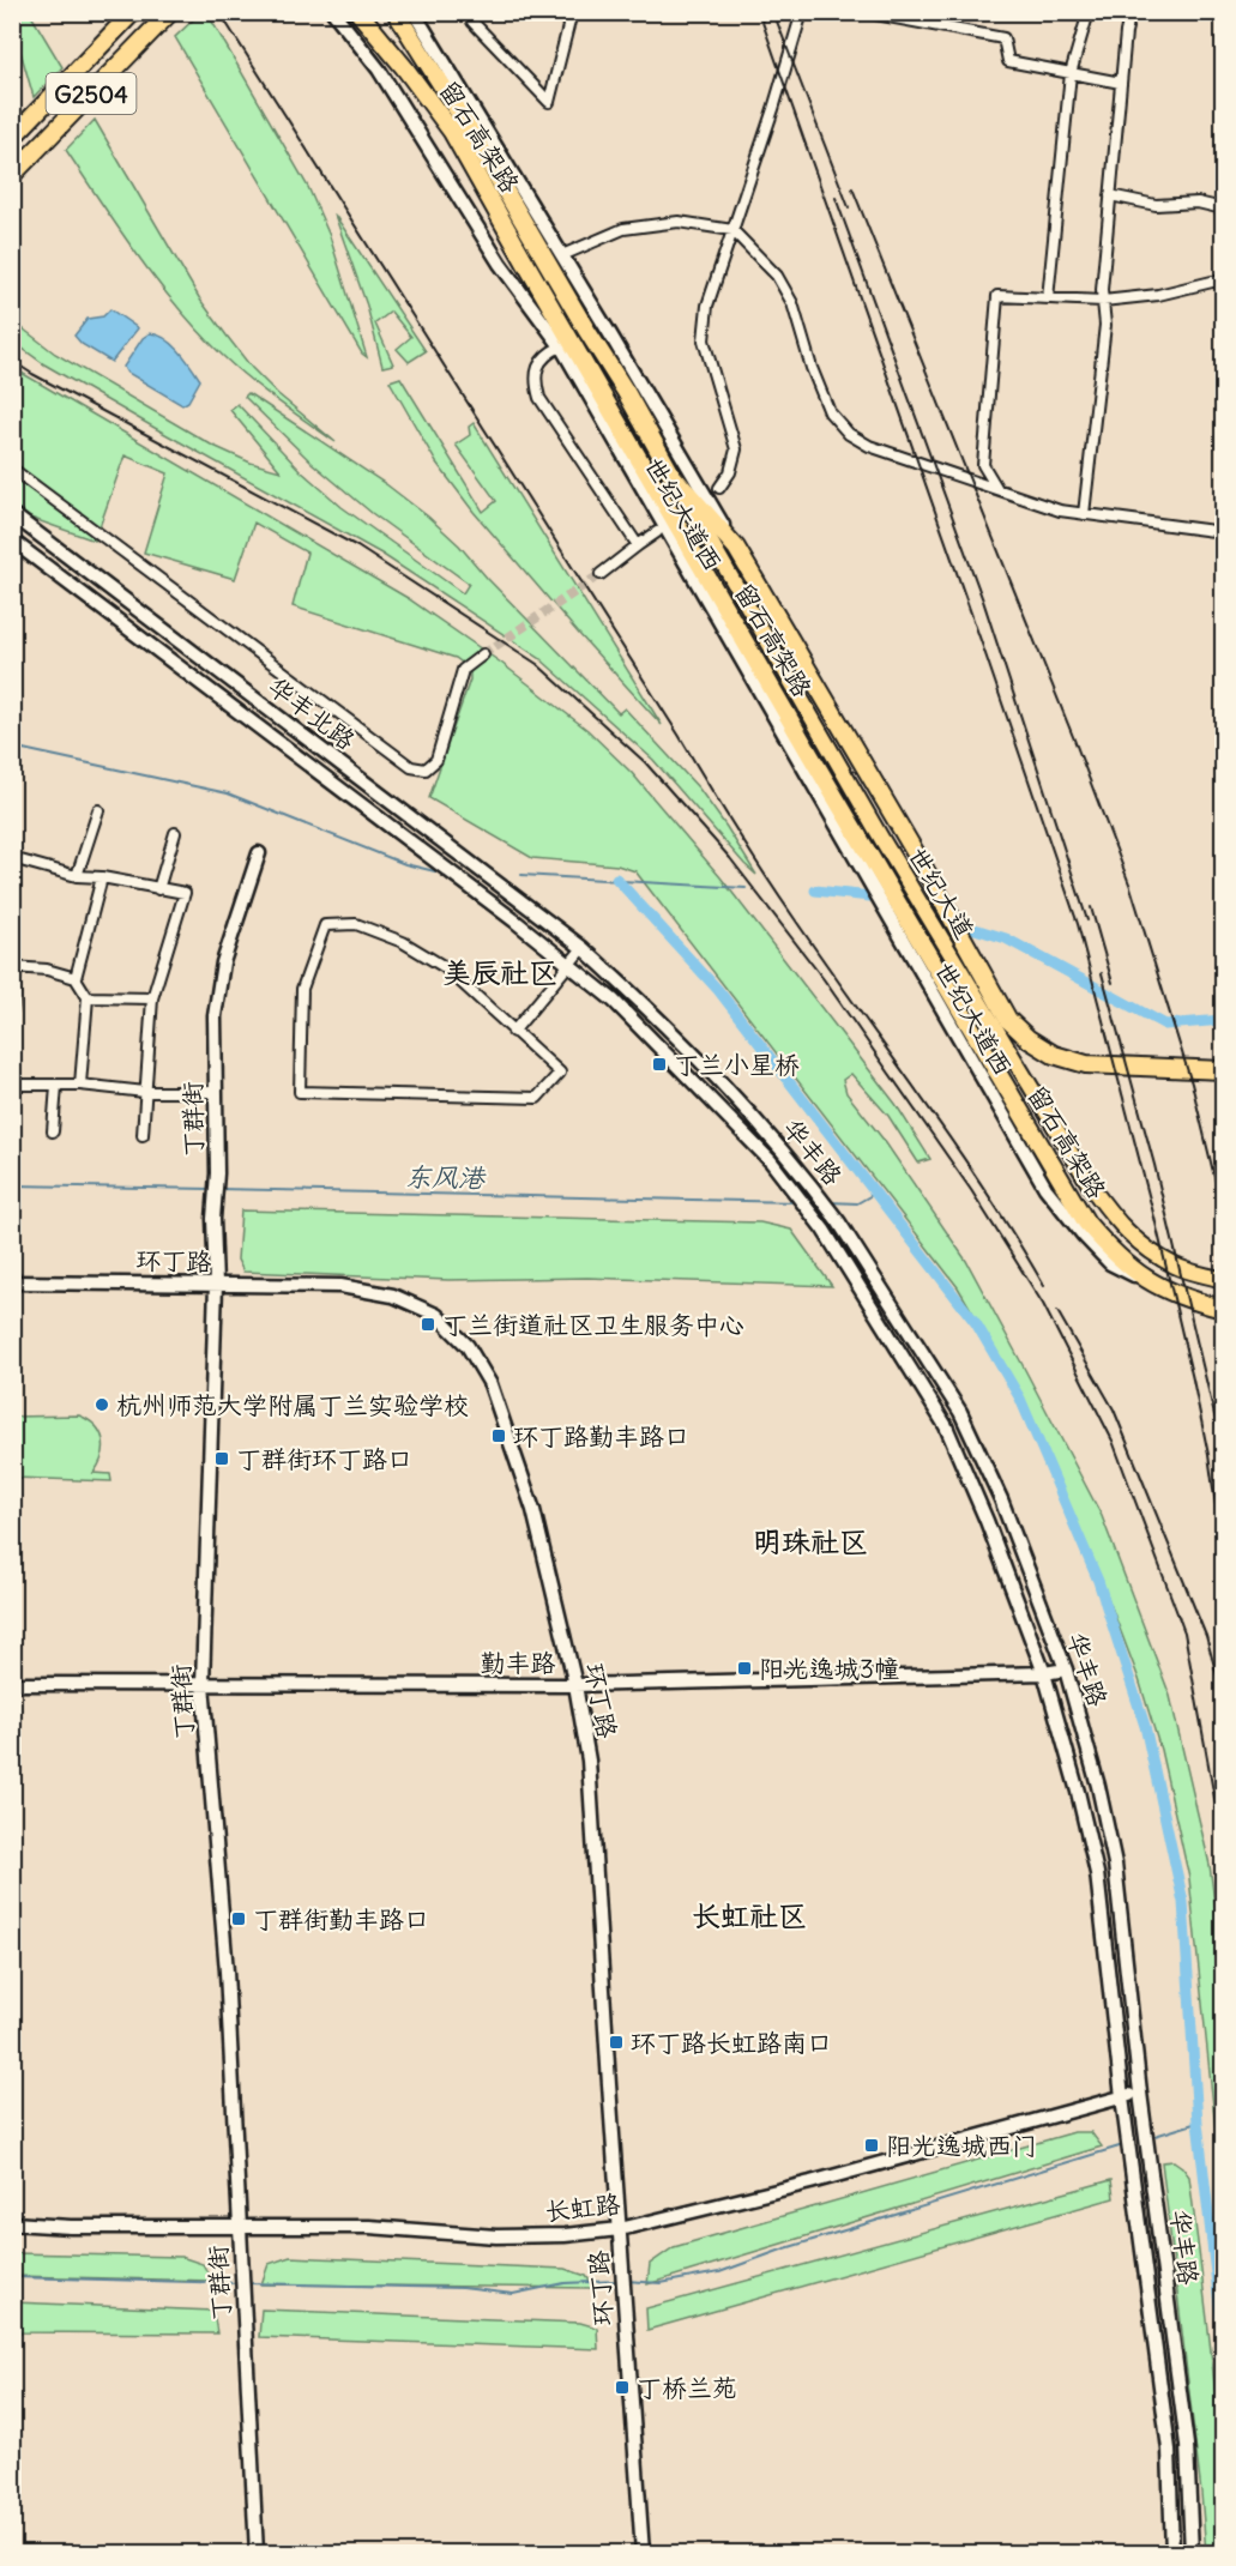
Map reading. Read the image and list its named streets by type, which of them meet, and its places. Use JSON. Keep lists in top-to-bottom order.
{
  "streets": {
    "highway": ["G2504", "留石高架路"],
    "main road": [
      "世纪大道西",
      "华丰北路",
      "世纪大道",
      "丁群街",
      "华丰路",
      "环丁路",
      "勤丰路",
      "长虹路"
    ]
  },
  "crossings": [
    ["留石高架路", "世纪大道西"],
    ["留石高架路", "世纪大道"],
    ["华丰北路", "华丰路"],
    ["丁群街", "环丁路"],
    ["丁群街", "勤丰路"],
    ["丁群街", "长虹路"],
    ["华丰路", "勤丰路"],
    ["华丰路", "长虹路"],
    ["环丁路", "勤丰路"],
    ["环丁路", "长虹路"]
  ],
  "districts": ["美辰社区", "明珠社区", "长虹社区"],
  "water": ["东风港"],
  "places": {
    "transit": [
      "丁兰小星桥",
      "丁兰街道社区卫生服务中心",
      "环丁路勤丰路口",
      "丁群街环丁路口",
      "阳光逸城3幢",
      "丁群街勤丰路口",
      "环丁路长虹路南口",
      "阳光逸城西门",
      "丁桥兰苑"
    ],
    "other": ["杭州师范大学附属丁兰实验学校"]
  }
}
